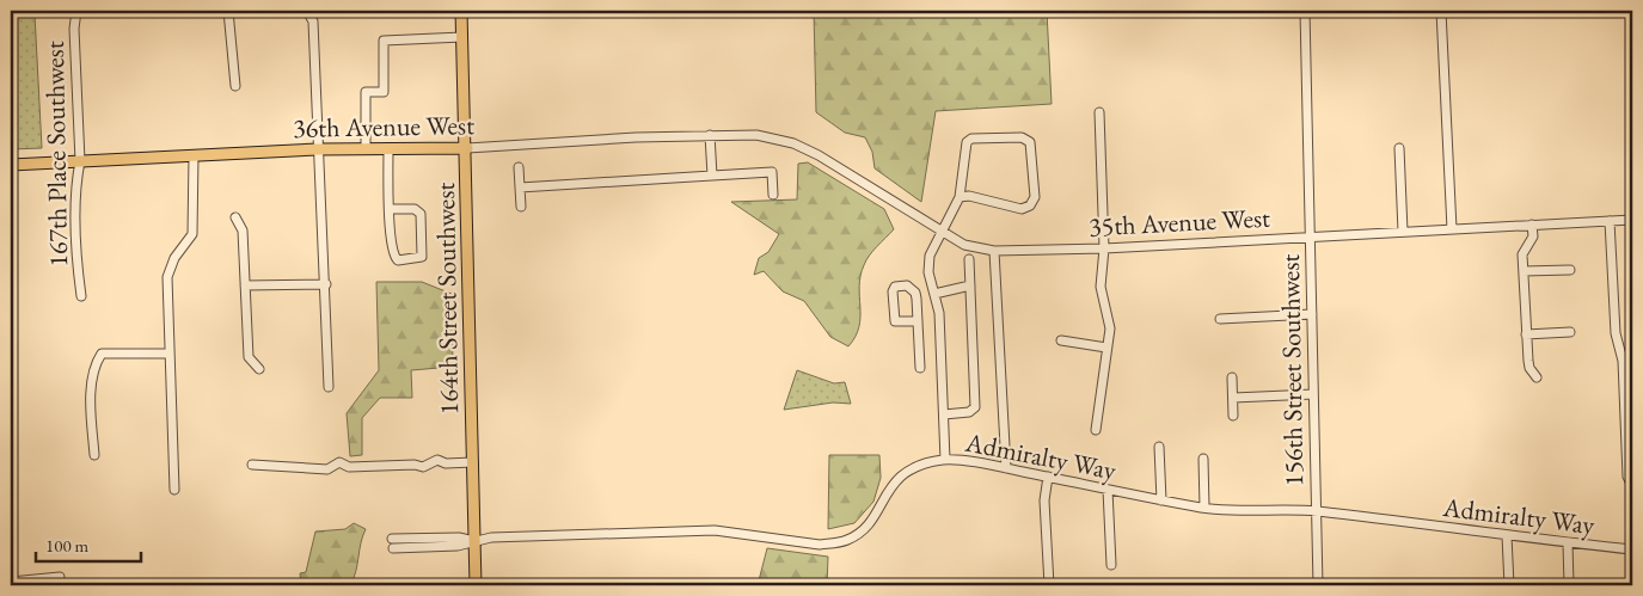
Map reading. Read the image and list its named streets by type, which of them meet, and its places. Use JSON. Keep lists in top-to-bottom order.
{
  "streets": {
    "main road": ["36th Avenue West", "164th Street Southwest"],
    "street": [
      "167th Place Southwest",
      "35th Avenue West",
      "156th Street Southwest",
      "Admiralty Way"
    ]
  },
  "crossings": [
    ["36th Avenue West", "167th Place Southwest"],
    ["36th Avenue West", "35th Avenue West"],
    ["36th Avenue West", "164th Street Southwest"],
    ["35th Avenue West", "156th Street Southwest"],
    ["164th Street Southwest", "Admiralty Way"],
    ["156th Street Southwest", "Admiralty Way"]
  ],
  "scale_bar": "100 m"
}
